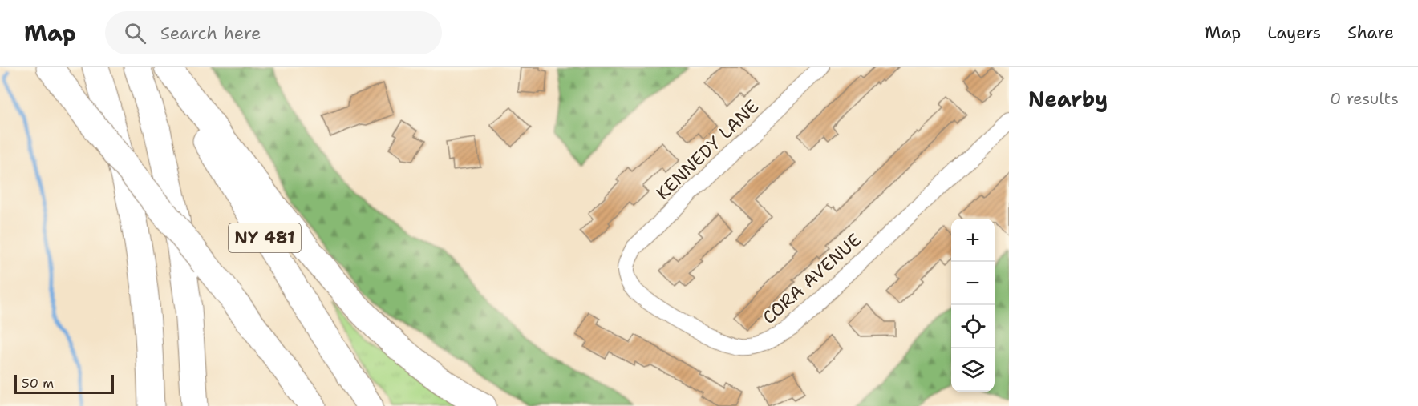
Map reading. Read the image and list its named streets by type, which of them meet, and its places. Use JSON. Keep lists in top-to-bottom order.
{
  "streets": {
    "highway": ["NY 481"],
    "street": ["KENNEDY LANE", "CORA AVENUE"]
  },
  "crossings": [
    ["KENNEDY LANE", "CORA AVENUE"]
  ],
  "scale_bar": "50 m",
  "page": {
    "header": "Map",
    "search": "Search here",
    "nav": ["Map", "Layers", "Share"],
    "heading": ["Nearby", "0 results"],
    "map_buttons": ["+", "−"],
    "scale": "50 m"
  }
}
